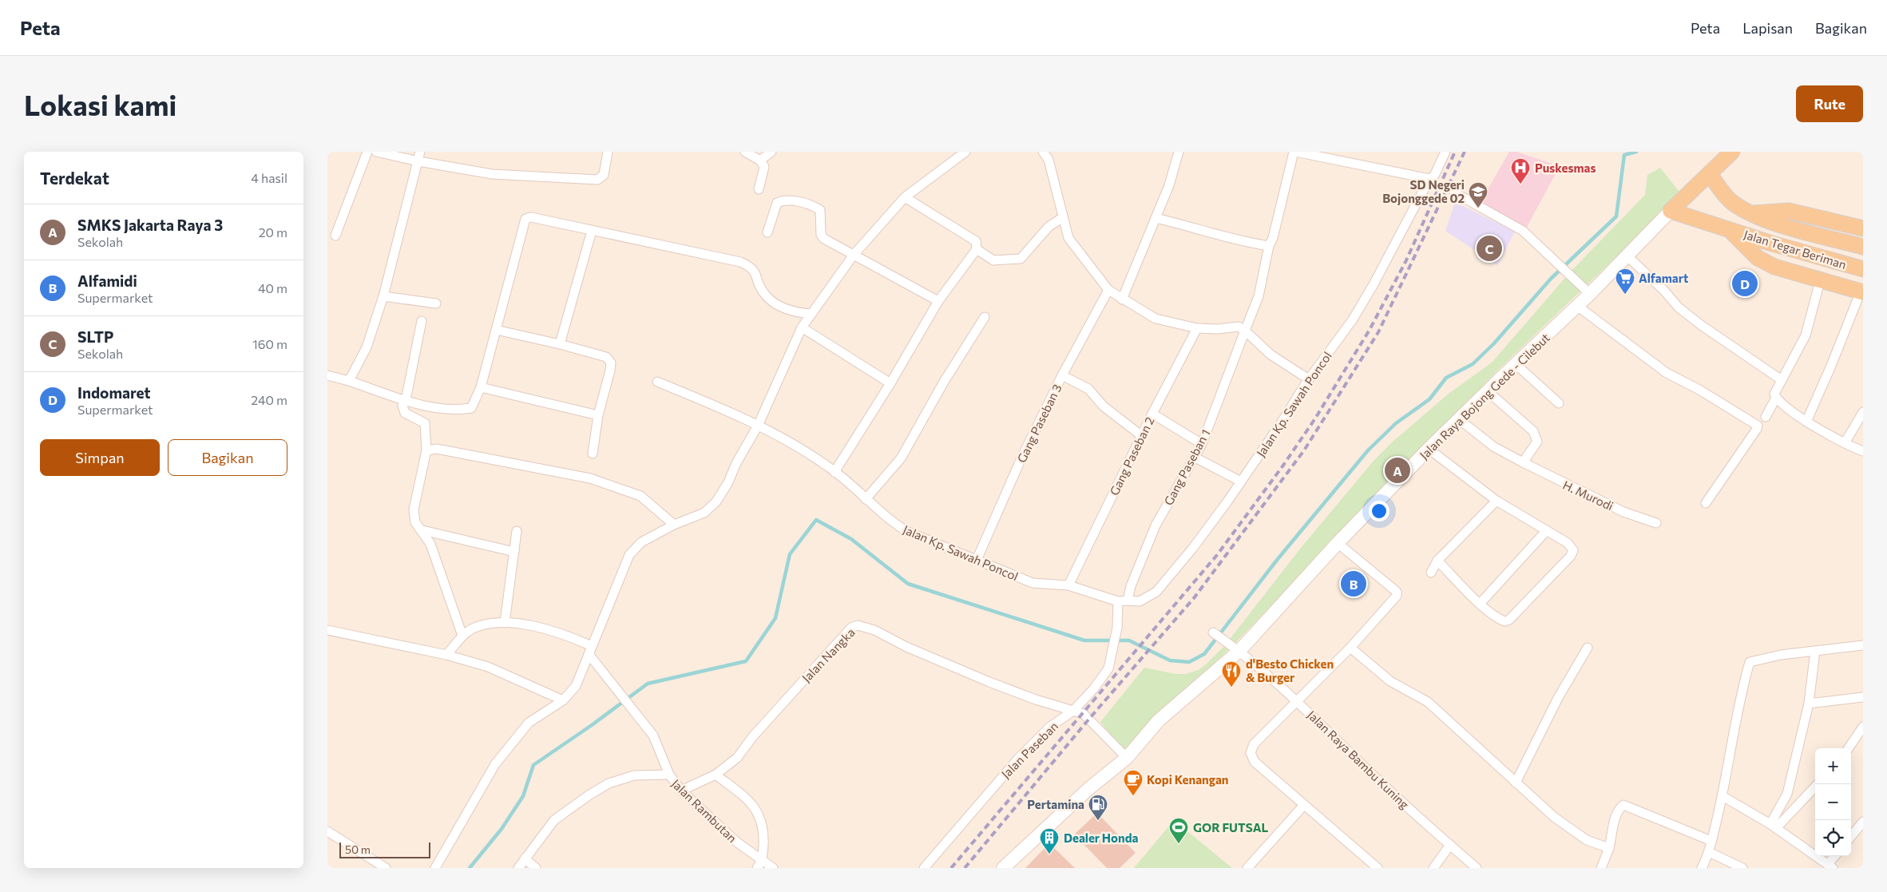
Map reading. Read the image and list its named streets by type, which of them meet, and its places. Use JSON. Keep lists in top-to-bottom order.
{
  "streets": {
    "main road": ["Jalan Tegar Beriman", "Jalan Raya Bojong Gede - Cilebut"],
    "street": [
      "Jalan Kp. Sawah Poncol",
      "Gang Paseban 3",
      "Gang Paseban 2",
      "Gang Paseban 1",
      "H. Murodi",
      "Jalan Nangka",
      "Jalan Paseban",
      "Jalan Raya Bambu Kuning",
      "Jalan Rambutan"
    ]
  },
  "crossings": [
    ["Jalan Tegar Beriman", "Jalan Raya Bojong Gede - Cilebut"],
    ["Jalan Raya Bojong Gede - Cilebut", "H. Murodi"],
    ["Jalan Raya Bojong Gede - Cilebut", "Jalan Nangka"],
    ["Jalan Raya Bojong Gede - Cilebut", "Jalan Raya Bambu Kuning"],
    ["Jalan Kp. Sawah Poncol", "Gang Paseban 3"],
    ["Jalan Kp. Sawah Poncol", "Gang Paseban 2"],
    ["Jalan Kp. Sawah Poncol", "Gang Paseban 1"],
    ["Jalan Kp. Sawah Poncol", "Jalan Paseban"],
    ["Gang Paseban 1", "Jalan Paseban"],
    ["Jalan Nangka", "Jalan Paseban"],
    ["Jalan Nangka", "Jalan Rambutan"]
  ],
  "places": {
    "hospital": ["Puskesmas"],
    "school or university": ["SD Negeri Bojonggede 02"],
    "supermarket": ["Alfamart"],
    "restaurant": ["d'Besto Chicken & Burger"],
    "cafe": ["Kopi Kenangan"],
    "fuel station": ["Pertamina"],
    "sports": ["GOR FUTSAL"],
    "building": ["Dealer Honda"]
  },
  "scale_bar": "50 m",
  "page": {
    "header": "Peta",
    "nav": ["Peta", "Lapisan", "Bagikan"],
    "buttons": [
      "Rute",
      ["Simpan", "Bagikan"]
    ],
    "title": "Lokasi kami",
    "heading": ["Terdekat", "4 hasil"],
    "list": [
      {
        "mark": "A",
        "name": "SMKS Jakarta Raya 3",
        "note": "Sekolah",
        "value": "20 m"
      },
      {
        "mark": "B",
        "name": "Alfamidi",
        "note": "Supermarket",
        "value": "40 m"
      },
      {
        "mark": "C",
        "name": "SLTP",
        "note": "Sekolah",
        "value": "160 m"
      },
      {
        "mark": "D",
        "name": "Indomaret",
        "note": "Supermarket",
        "value": "240 m"
      }
    ],
    "pins": [
      "C",
      "D",
      "A",
      "B"
    ],
    "map_buttons": ["+", "−"],
    "scale": "50 m"
  }
}
